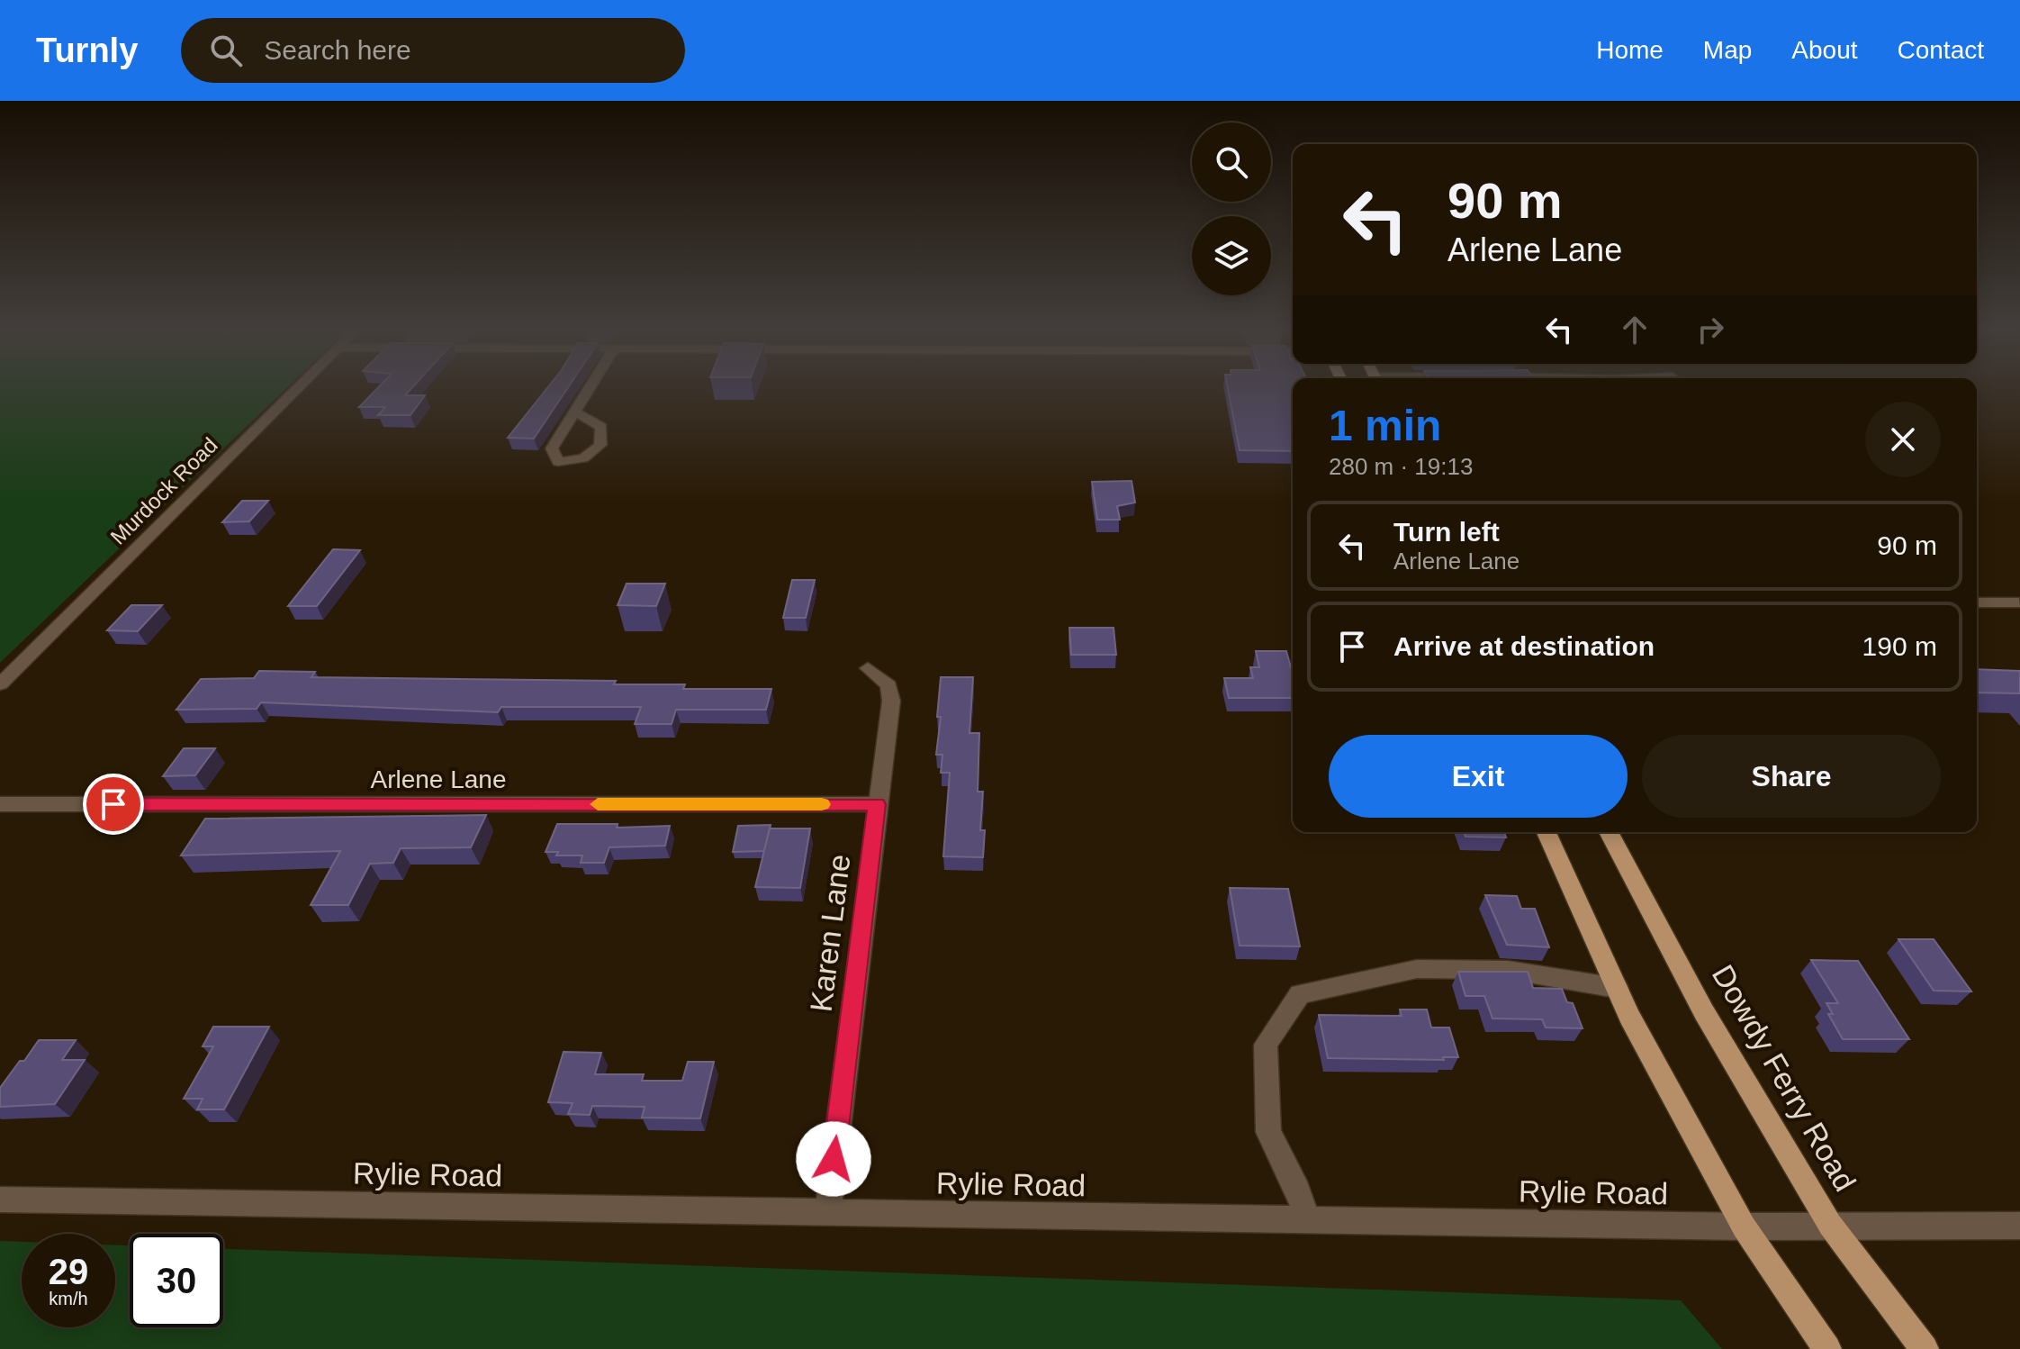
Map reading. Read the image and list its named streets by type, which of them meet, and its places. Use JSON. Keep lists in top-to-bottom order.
{
  "streets": {
    "main road": ["Dowdy Ferry Road"],
    "street": [
      "Murdock Road",
      "Arlene Lane",
      "Karen Lane",
      "Rylie Road"
    ]
  },
  "crossings": [
    ["Arlene Lane", "Karen Lane"],
    ["Karen Lane", "Rylie Road"],
    ["Dowdy Ferry Road", "Rylie Road"]
  ],
  "page": {
    "header": "Turnly",
    "search": "Search here",
    "nav": [
      "Home",
      "Map",
      "About",
      "Contact"
    ],
    "turn": ["90 m", "Arlene Lane"],
    "heading": ["1 min", "280 m · 19:13"],
    "list": [
      {
        "name": "Turn left",
        "note": "Arlene Lane",
        "value": "90 m"
      },
      {
        "name": "Arrive at destination",
        "value": "190 m"
      }
    ],
    "buttons": ["Exit", "Share"],
    "speed": "29 km/h",
    "limit": "30"
  }
}
